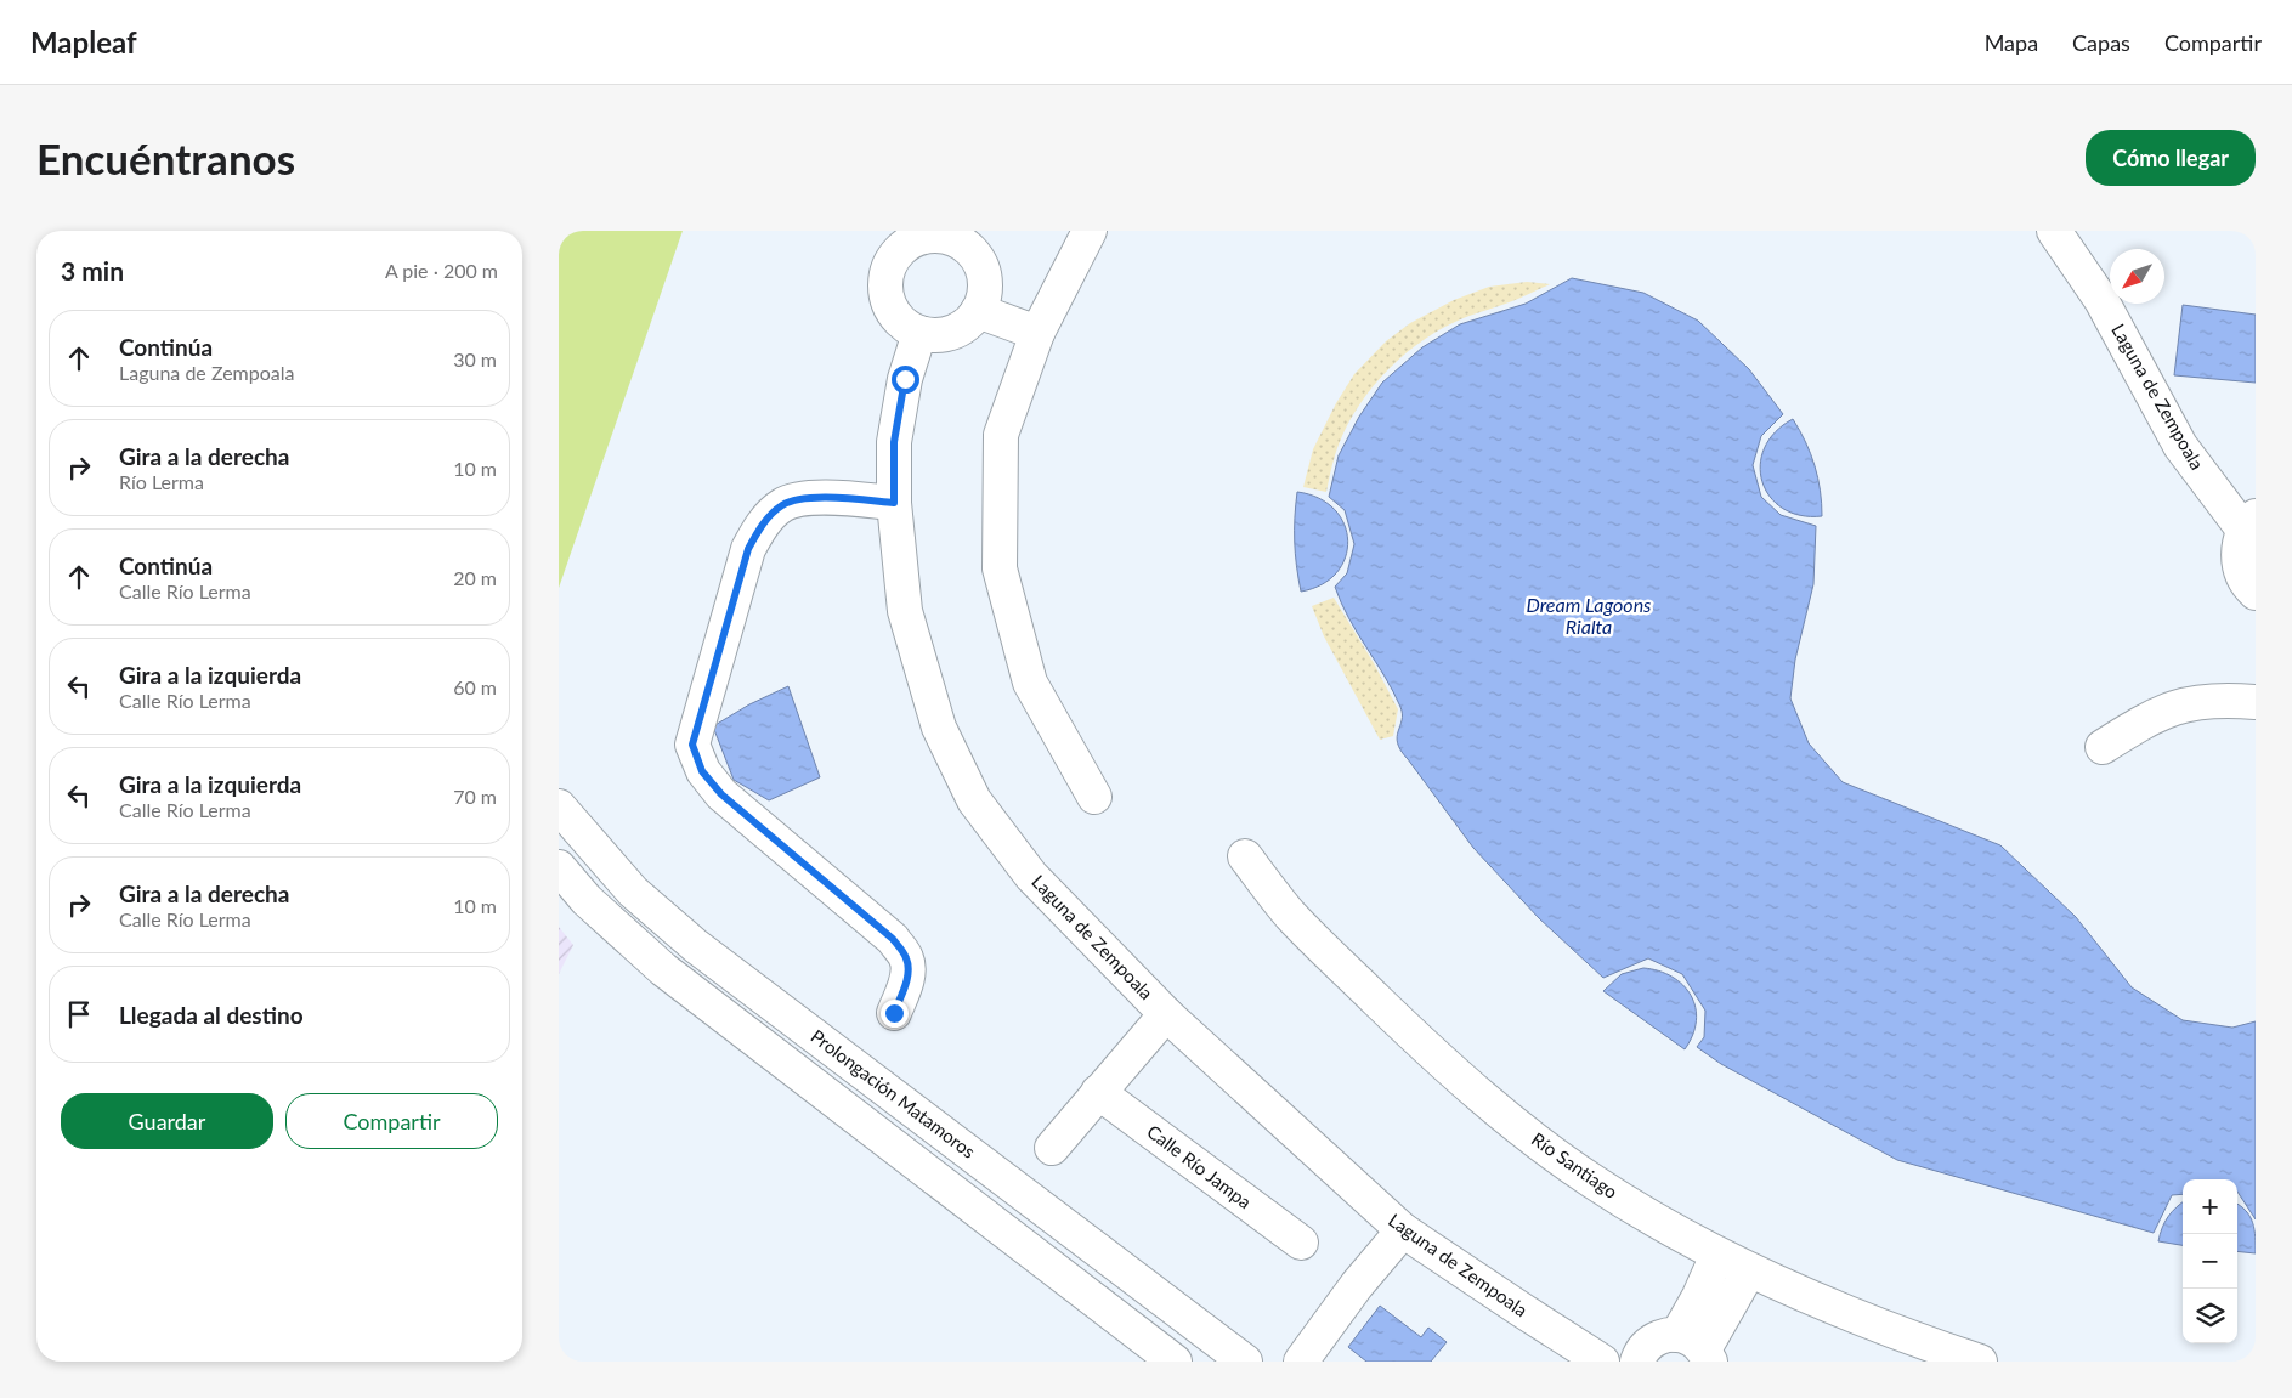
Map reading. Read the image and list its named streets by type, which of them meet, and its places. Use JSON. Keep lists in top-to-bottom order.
{
  "streets": {
    "street": [
      "Laguna de Zempoala",
      "Prolongación Matamoros",
      "Río Santiago",
      "Calle Río Jampa"
    ]
  },
  "water": ["Dream Lagoons Rialta"],
  "north": "bottom left",
  "page": {
    "header": "Mapleaf",
    "nav": ["Mapa", "Capas", "Compartir"],
    "buttons": [
      "Cómo llegar",
      ["Guardar", "Compartir"]
    ],
    "title": "Encuéntranos",
    "heading": ["3 min", "A pie · 200 m"],
    "list": [
      ["Continúa", "Laguna de Zempoala", "30 m"],
      ["Gira a la derecha", "Río Lerma", "10 m"],
      ["Continúa", "Calle Río Lerma", "20 m"],
      ["Gira a la izquierda", "Calle Río Lerma", "60 m"],
      ["Gira a la izquierda", "Calle Río Lerma", "70 m"],
      ["Gira a la derecha", "Calle Río Lerma", "10 m"],
      "Llegada al destino"
    ],
    "map_buttons": ["+", "−"]
  }
}
